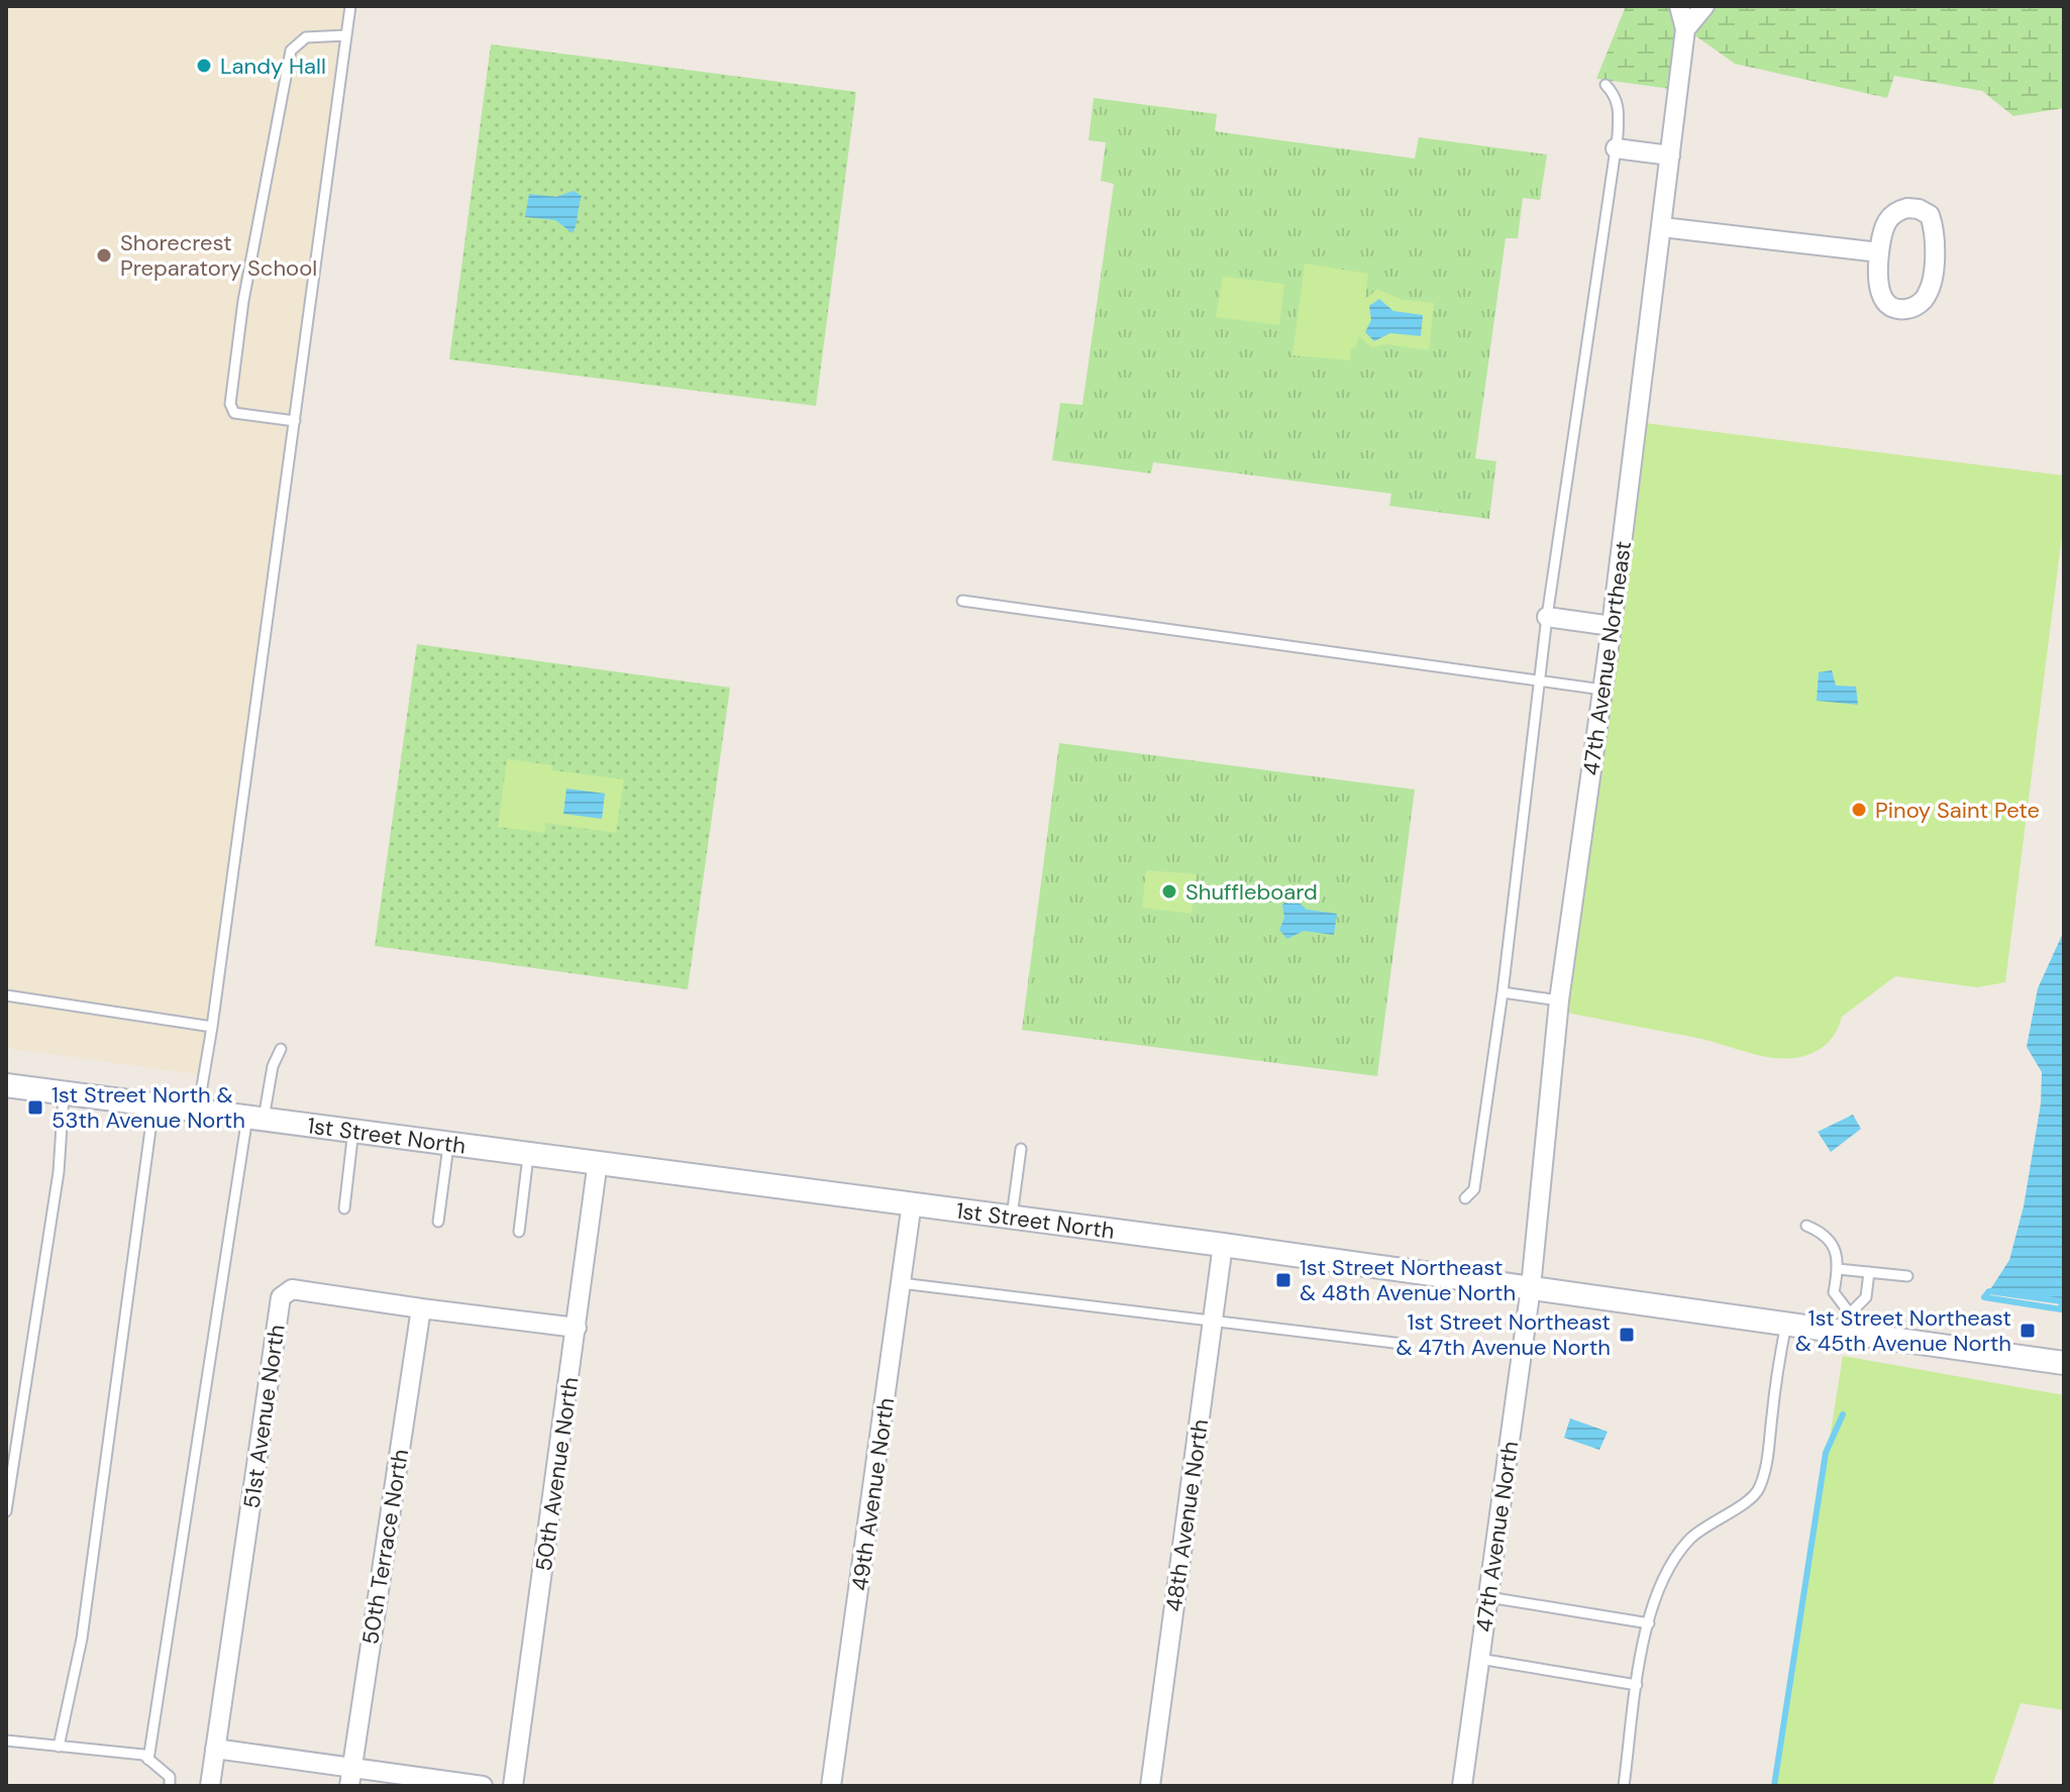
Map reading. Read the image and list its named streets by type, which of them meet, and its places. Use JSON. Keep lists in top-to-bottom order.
{
  "streets": {
    "street": [
      "47th Avenue Northeast",
      "1st Street North",
      "51st Avenue North",
      "50th Avenue North",
      "49th Avenue North",
      "48th Avenue North",
      "47th Avenue North",
      "50th Terrace North"
    ]
  },
  "crossings": [
    ["47th Avenue Northeast", "1st Street North"],
    ["47th Avenue Northeast", "47th Avenue North"],
    ["1st Street North", "50th Avenue North"],
    ["1st Street North", "49th Avenue North"],
    ["1st Street North", "48th Avenue North"],
    ["1st Street North", "47th Avenue North"],
    ["51st Avenue North", "50th Avenue North"],
    ["51st Avenue North", "50th Terrace North"]
  ],
  "places": {
    "other": [
      "Landy Hall",
      "Shorecrest Preparatory School",
      "Pinoy Saint Pete",
      "Shuffleboard"
    ],
    "transit": [
      "1st Street North & 53th Avenue North",
      "1st Street Northeast & 48th Avenue North",
      "1st Street Northeast & 45th Avenue North",
      "1st Street Northeast & 47th Avenue North"
    ]
  }
}
